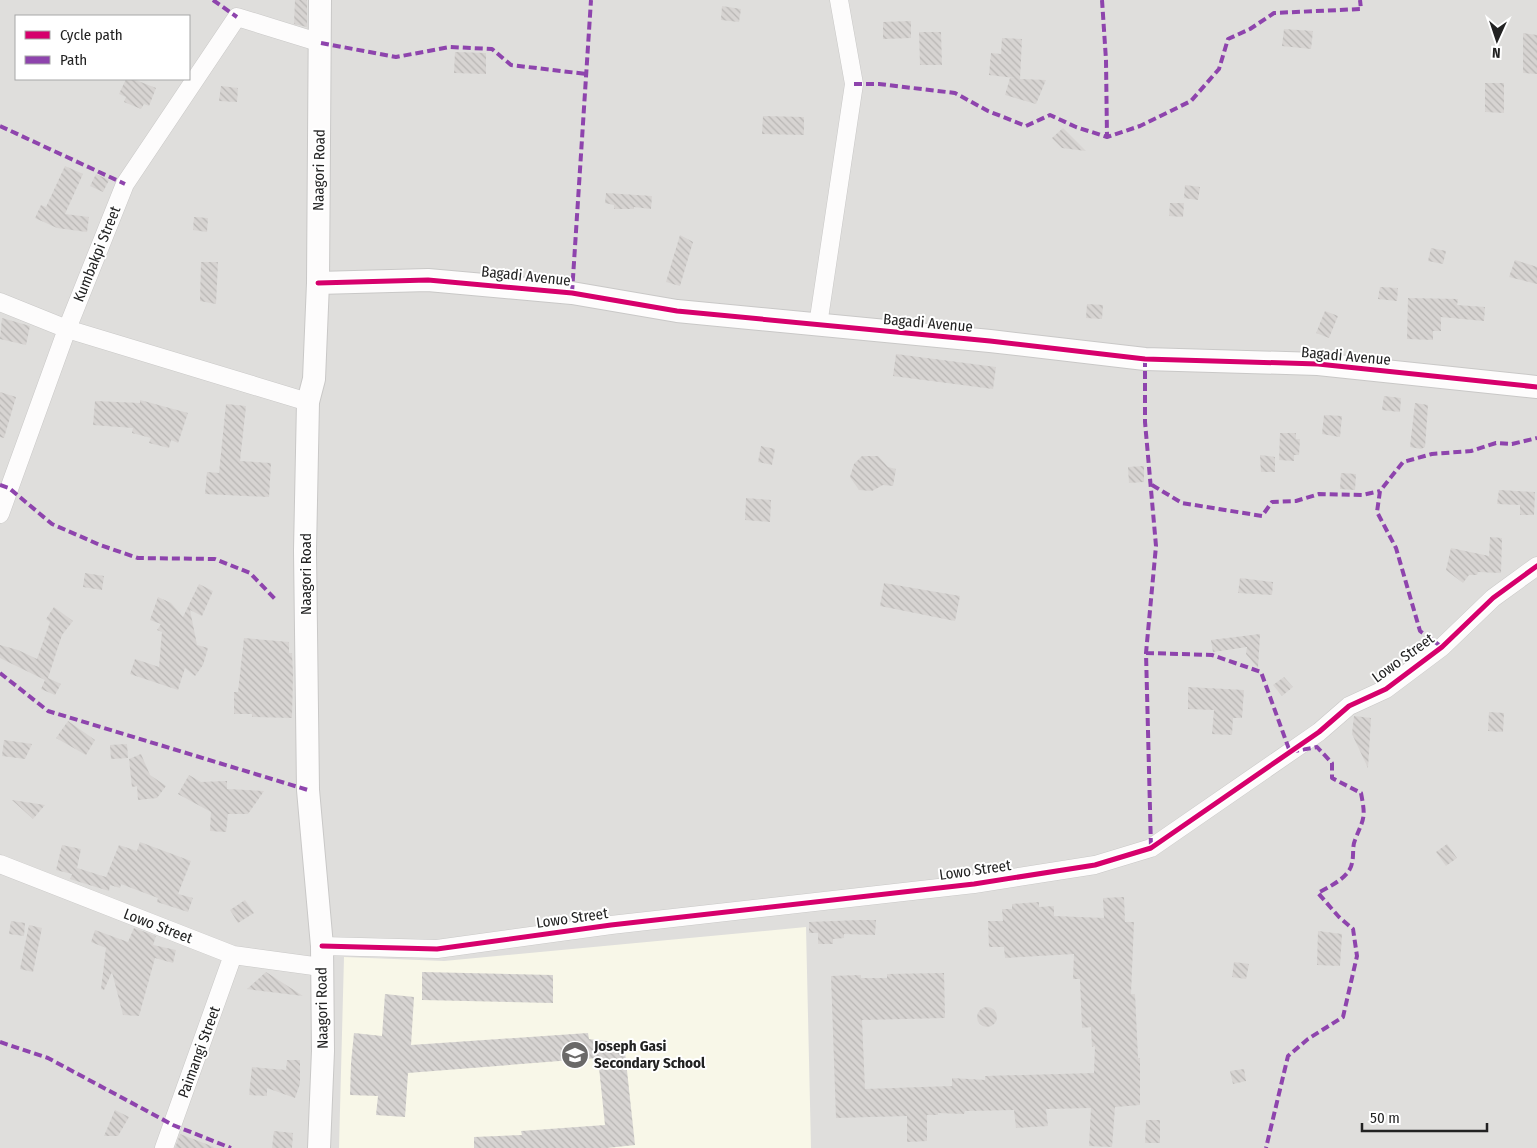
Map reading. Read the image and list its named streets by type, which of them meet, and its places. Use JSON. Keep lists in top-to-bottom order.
{
  "streets": {
    "street": [
      "Naagori Road",
      "Kumbakpi Street",
      "Bagadi Avenue",
      "Lowo Street",
      "Paimangi Street"
    ]
  },
  "crossings": [
    ["Naagori Road", "Kumbakpi Street"],
    ["Naagori Road", "Bagadi Avenue"],
    ["Naagori Road", "Lowo Street"],
    ["Lowo Street", "Paimangi Street"]
  ],
  "places": {
    "school or university": ["Joseph Gasi Secondary School"]
  },
  "legend": ["Cycle path", "Path"],
  "scale_bar": "50 m",
  "north": "bottom"
}
